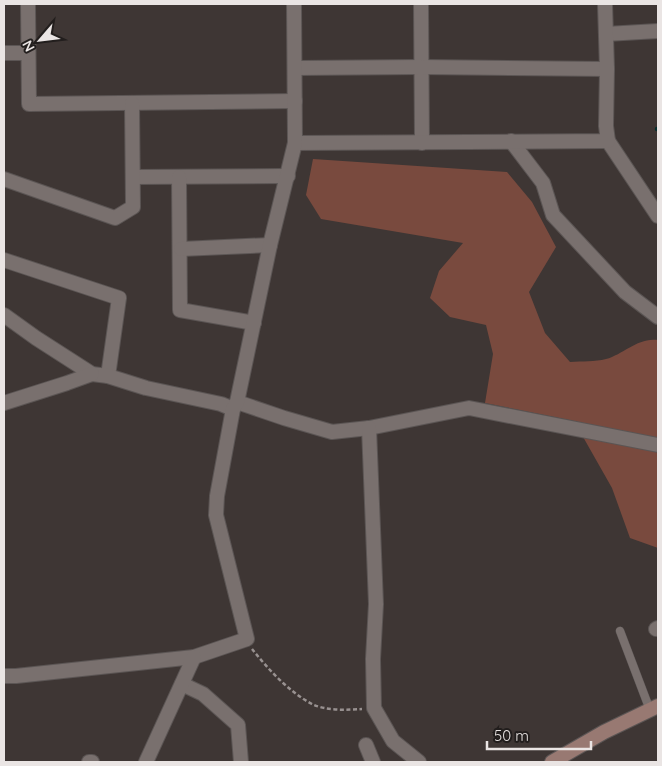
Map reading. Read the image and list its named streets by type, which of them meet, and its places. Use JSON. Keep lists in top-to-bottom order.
{
  "scale_bar": "50 m",
  "north": "bottom left"
}
